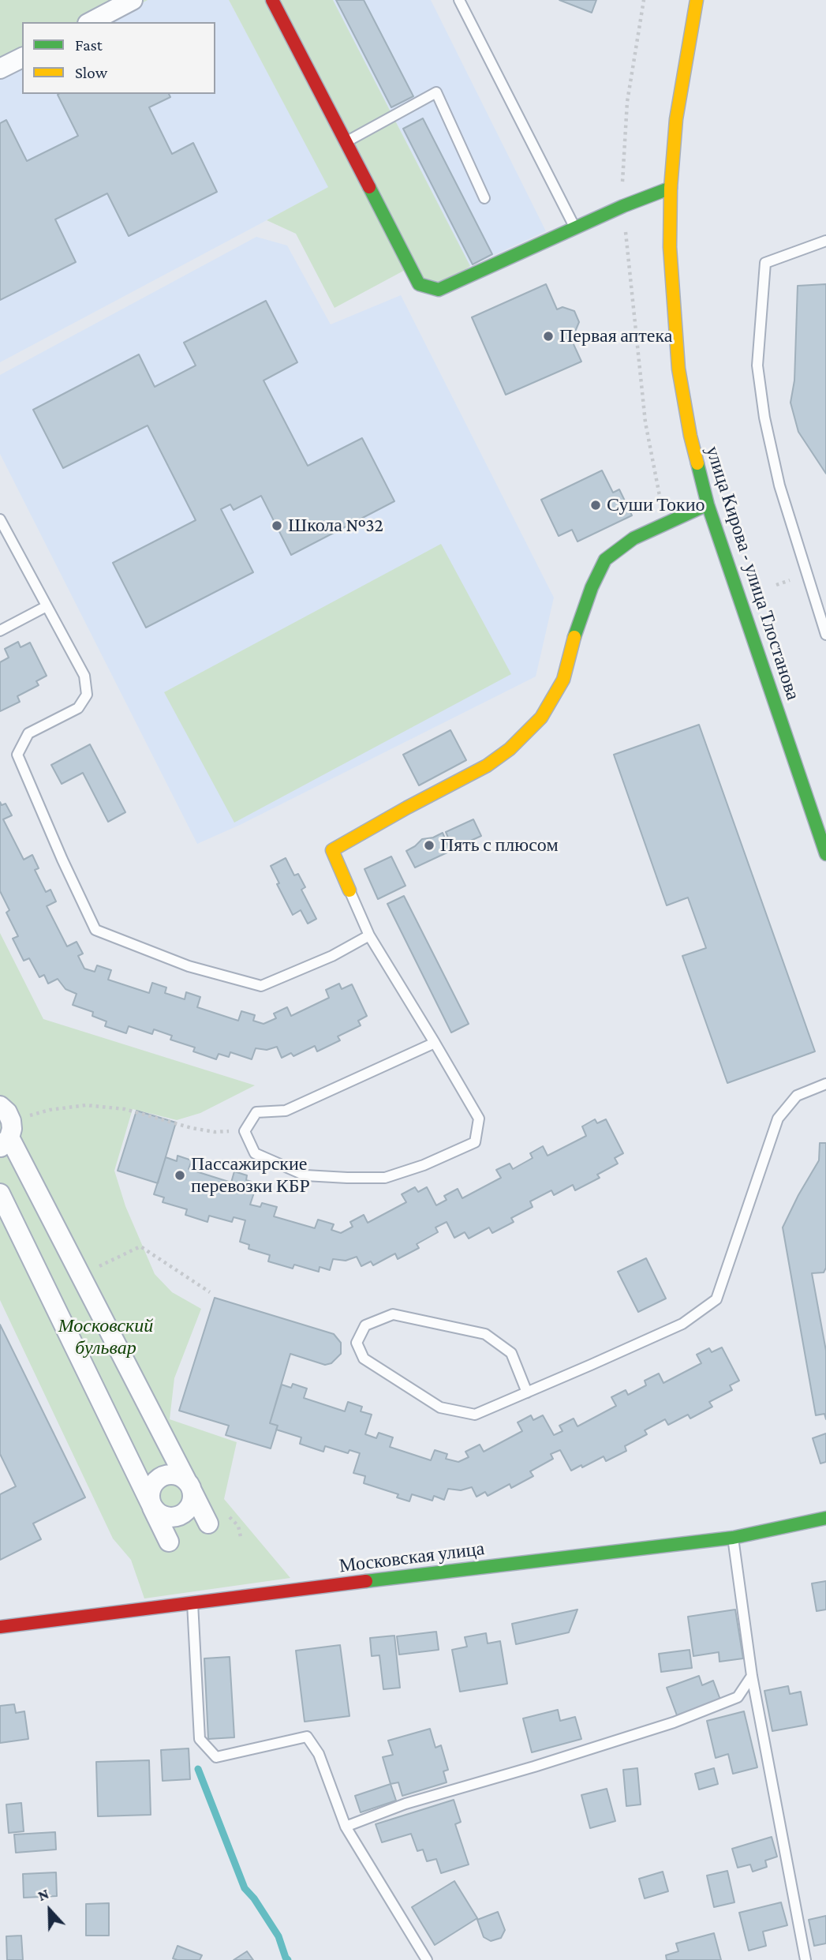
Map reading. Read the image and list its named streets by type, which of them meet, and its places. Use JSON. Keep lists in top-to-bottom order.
{
  "streets": {
    "street": ["улица Кирова - улица Тлостанова", "Московская улица"]
  },
  "parks": ["Московский бульвар"],
  "places": [
    "Первая аптека",
    "Суши Токио",
    "Школа №32",
    "Пять с плюсом",
    "Пассажирские перевозки КБР"
  ],
  "legend": ["Fast", "Slow"],
  "north": "top"
}
